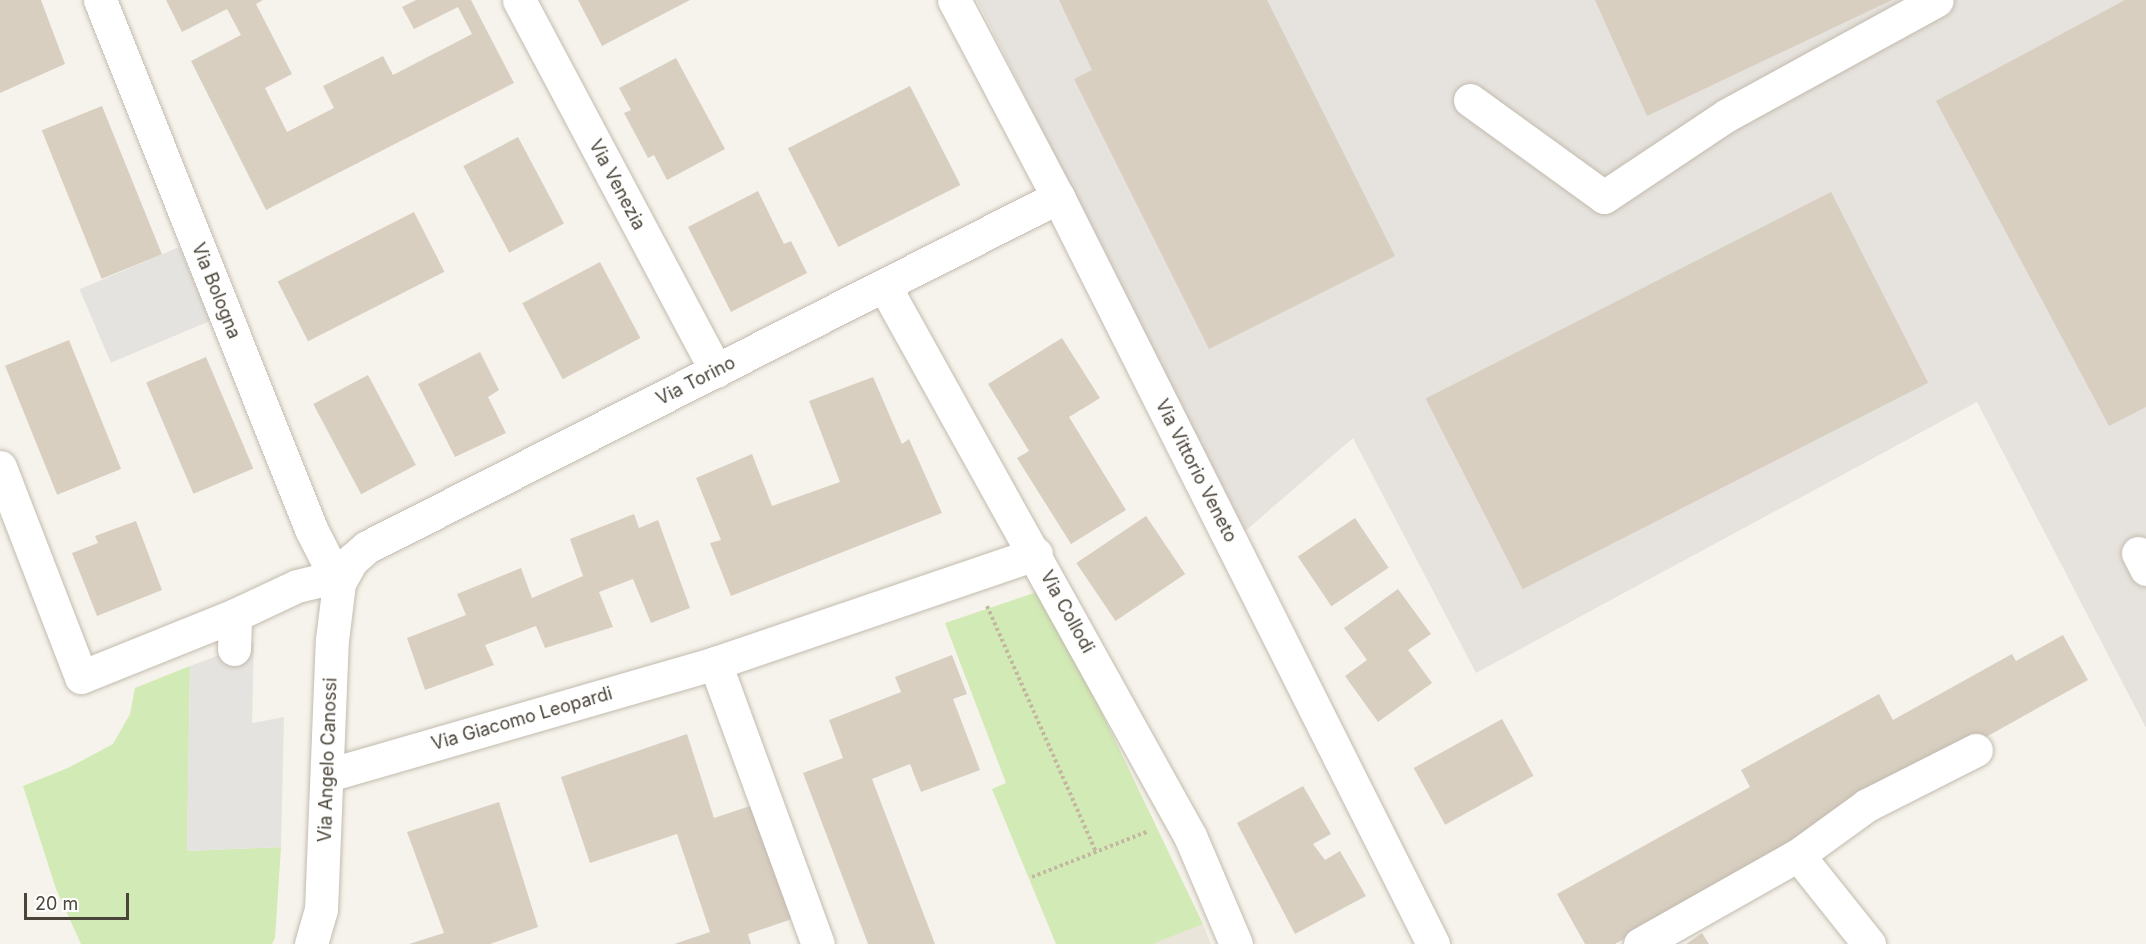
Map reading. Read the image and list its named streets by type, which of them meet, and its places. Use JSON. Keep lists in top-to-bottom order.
{
  "streets": {
    "street": [
      "Via Venezia",
      "Via Bologna",
      "Via Torino",
      "Via Vittorio Veneto",
      "Via Collodi",
      "Via Giacomo Leopardi",
      "Via Angelo Canossi"
    ]
  },
  "crossings": [
    ["Via Venezia", "Via Torino"],
    ["Via Bologna", "Via Torino"],
    ["Via Bologna", "Via Angelo Canossi"],
    ["Via Torino", "Via Vittorio Veneto"],
    ["Via Torino", "Via Collodi"],
    ["Via Torino", "Via Angelo Canossi"],
    ["Via Collodi", "Via Giacomo Leopardi"],
    ["Via Giacomo Leopardi", "Via Angelo Canossi"]
  ],
  "scale_bar": "20 m"
}
